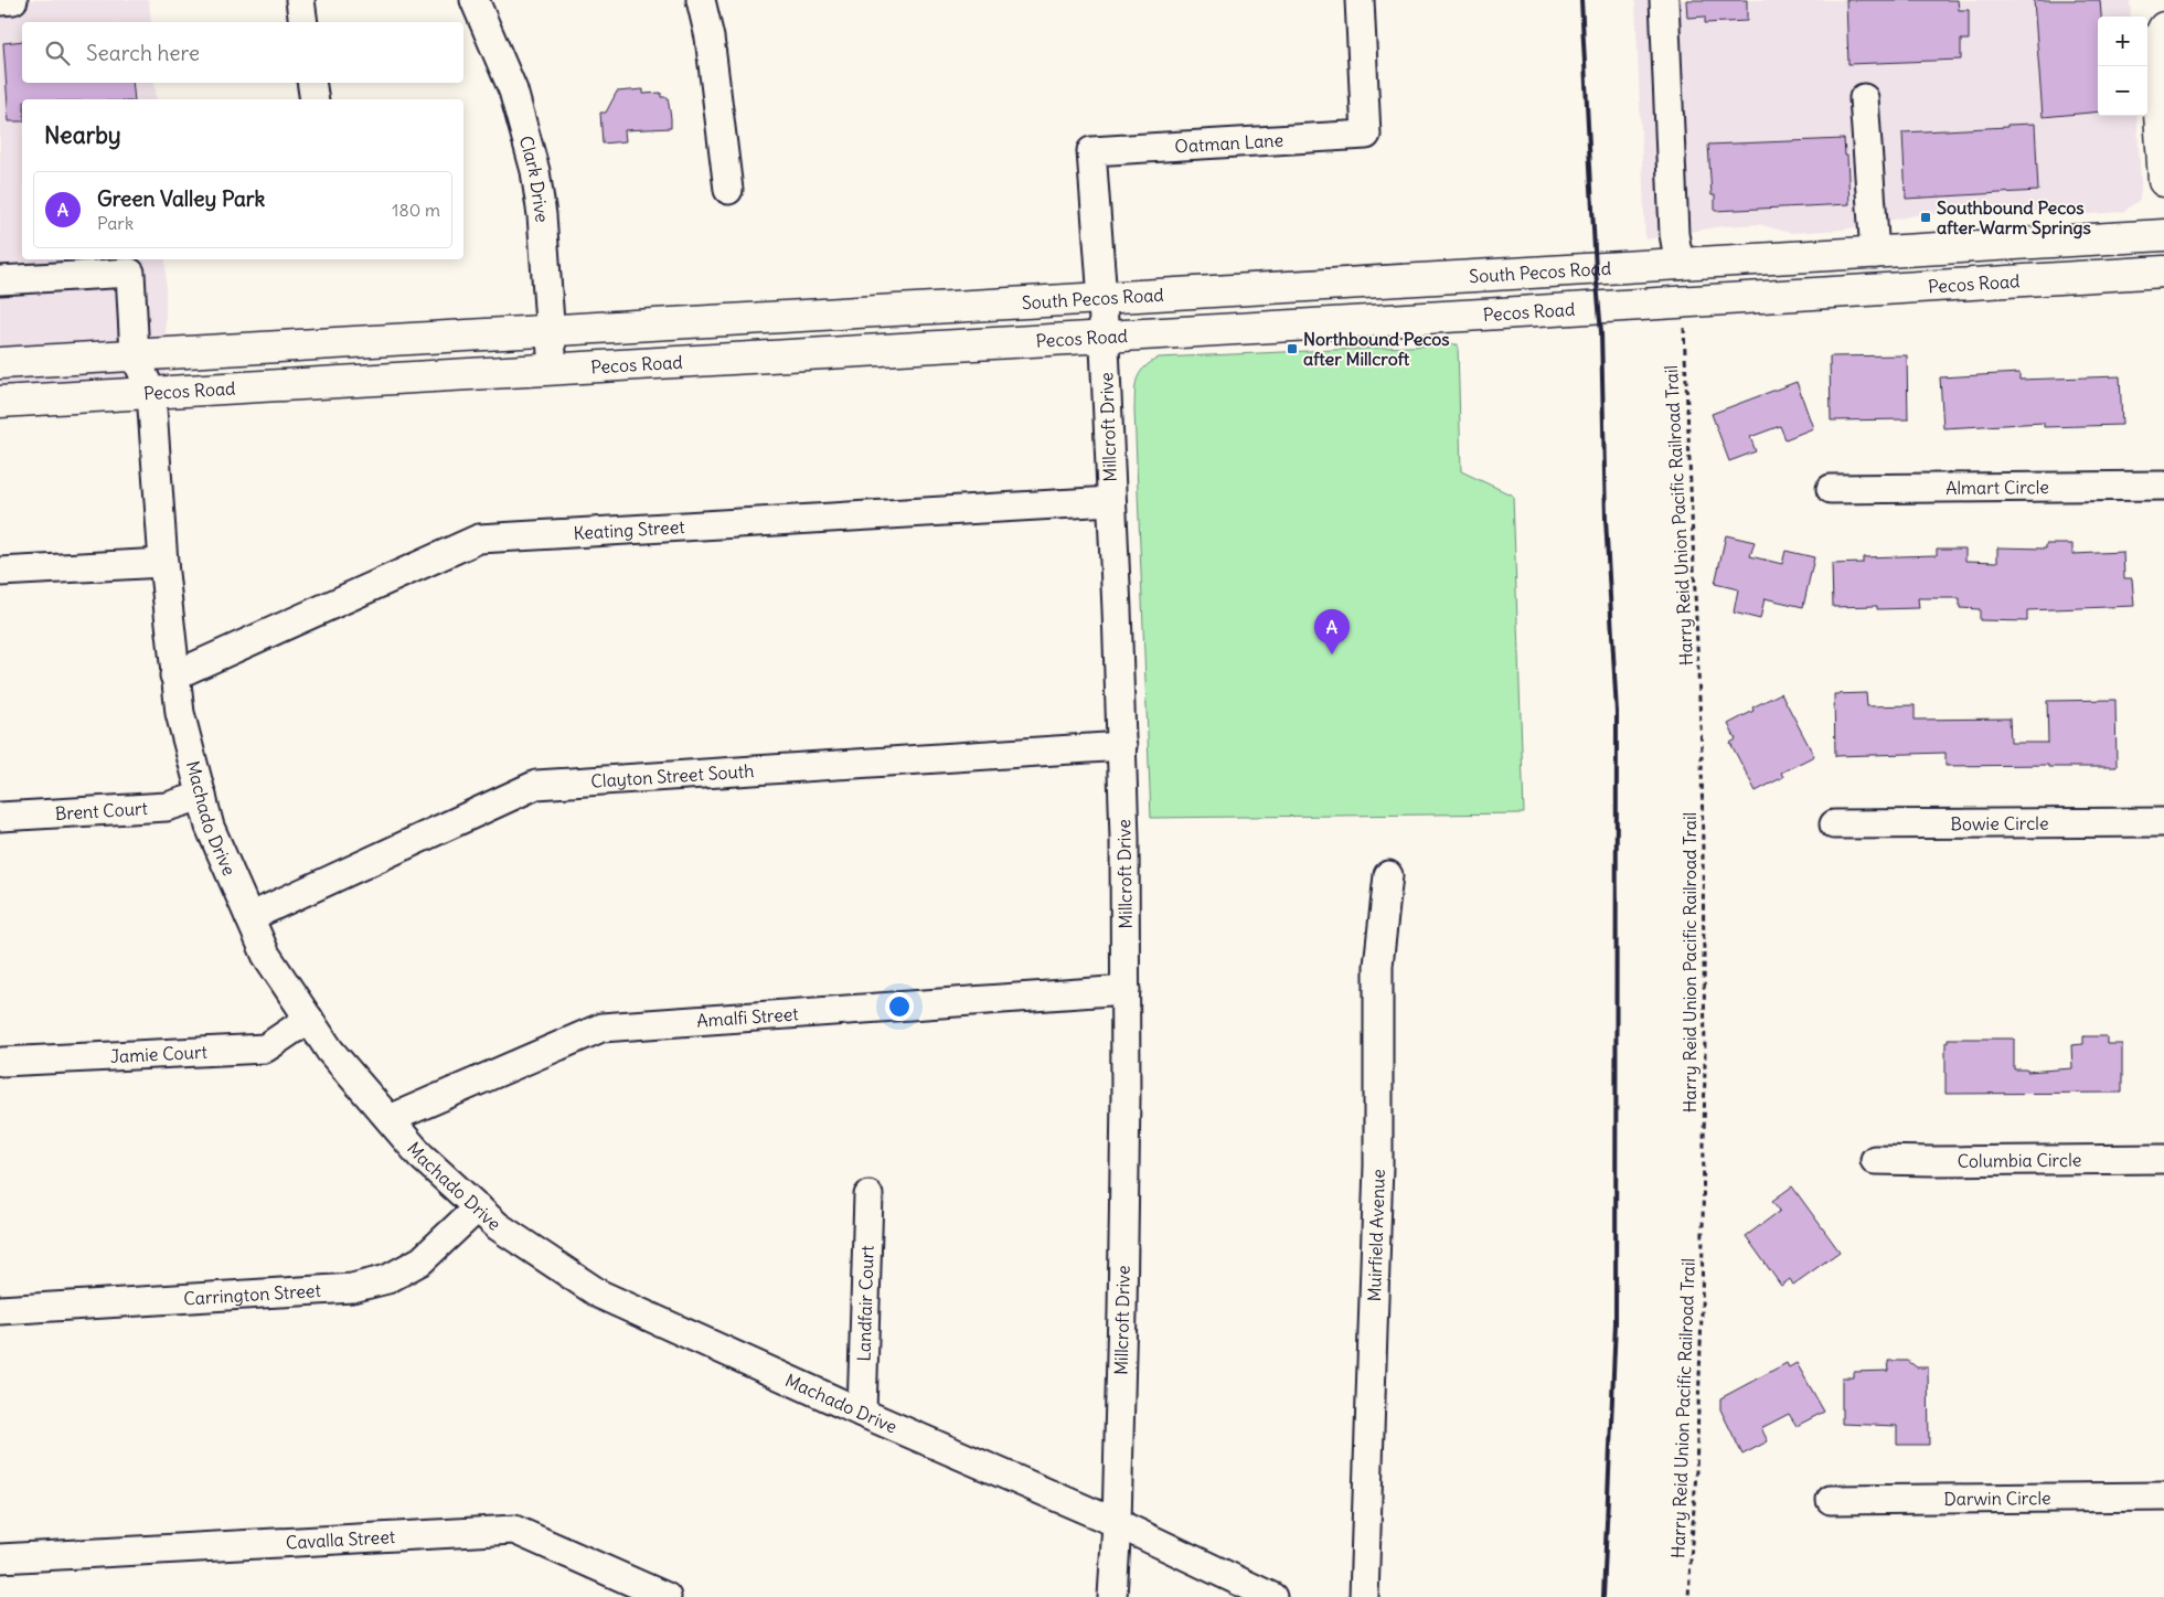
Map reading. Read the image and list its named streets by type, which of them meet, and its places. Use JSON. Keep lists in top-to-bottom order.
{
  "streets": {
    "main road": ["South Pecos Road", "Pecos Road"],
    "street": [
      "Oatman Lane",
      "Clark Drive",
      "Millcroft Drive",
      "Almart Circle",
      "Keating Street",
      "Clayton Street South",
      "Brent Court",
      "Machado Drive",
      "Bowie Circle",
      "Amalfi Street",
      "Jamie Court",
      "Columbia Circle",
      "Muirfield Avenue",
      "Carrington Street",
      "Landfair Court",
      "Darwin Circle",
      "Cavalla Street"
    ],
    "path": ["Harry Reid Union Pacific Railroad Trail"]
  },
  "crossings": [
    ["Oatman Lane", "Millcroft Drive"],
    ["Clark Drive", "Pecos Road"],
    ["South Pecos Road", "Pecos Road"],
    ["South Pecos Road", "Millcroft Drive"],
    ["Pecos Road", "Millcroft Drive"],
    ["Pecos Road", "Machado Drive"],
    ["Millcroft Drive", "Keating Street"],
    ["Millcroft Drive", "Clayton Street South"],
    ["Millcroft Drive", "Machado Drive"],
    ["Millcroft Drive", "Amalfi Street"],
    ["Keating Street", "Machado Drive"],
    ["Clayton Street South", "Machado Drive"],
    ["Brent Court", "Machado Drive"],
    ["Machado Drive", "Amalfi Street"],
    ["Machado Drive", "Jamie Court"],
    ["Machado Drive", "Carrington Street"],
    ["Machado Drive", "Landfair Court"]
  ],
  "places": {
    "transit": ["Southbound Pecos after Warm Springs", "Northbound Pecos after Millcroft"]
  },
  "page": {
    "map_buttons": ["+", "−"],
    "search": "Search here",
    "heading": "Nearby",
    "list": [
      {
        "mark": "A",
        "name": "Green Valley Park",
        "note": "Park",
        "value": "180 m"
      }
    ],
    "pins": "A"
  }
}
